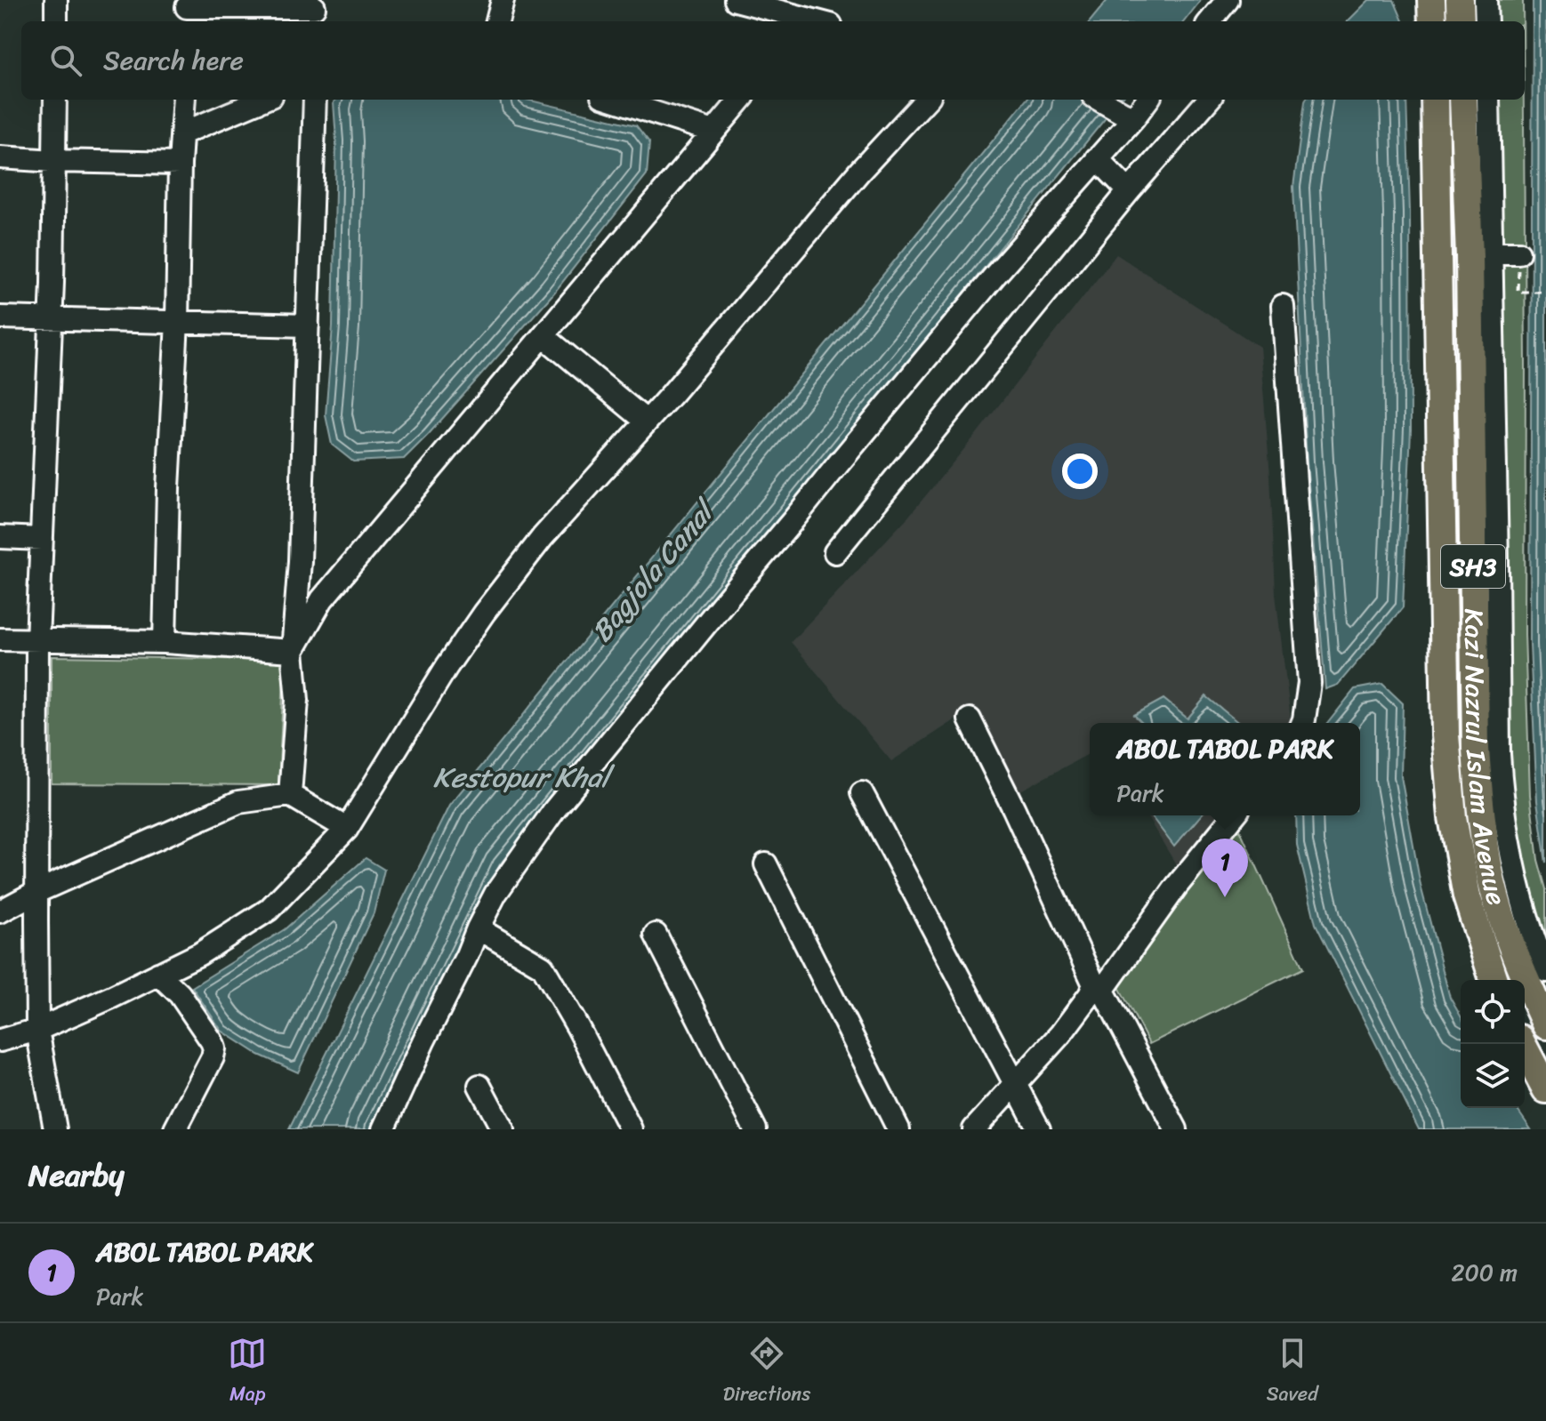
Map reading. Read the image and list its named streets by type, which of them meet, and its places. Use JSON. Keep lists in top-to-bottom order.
{
  "streets": {
    "main road": ["SH3", "Kazi Nazrul Islam Avenue"]
  },
  "water": ["Bagjola Canal", "Kestopur Khal"],
  "page": {
    "search": "Search here",
    "popup": ["ABOL TABOL PARK", "Park"],
    "pins": "1",
    "heading": "Nearby",
    "list": [
      {
        "mark": "1",
        "name": "ABOL TABOL PARK",
        "note": "Park",
        "value": "200 m"
      }
    ],
    "nav": ["Map", "Directions", "Saved"]
  }
}
